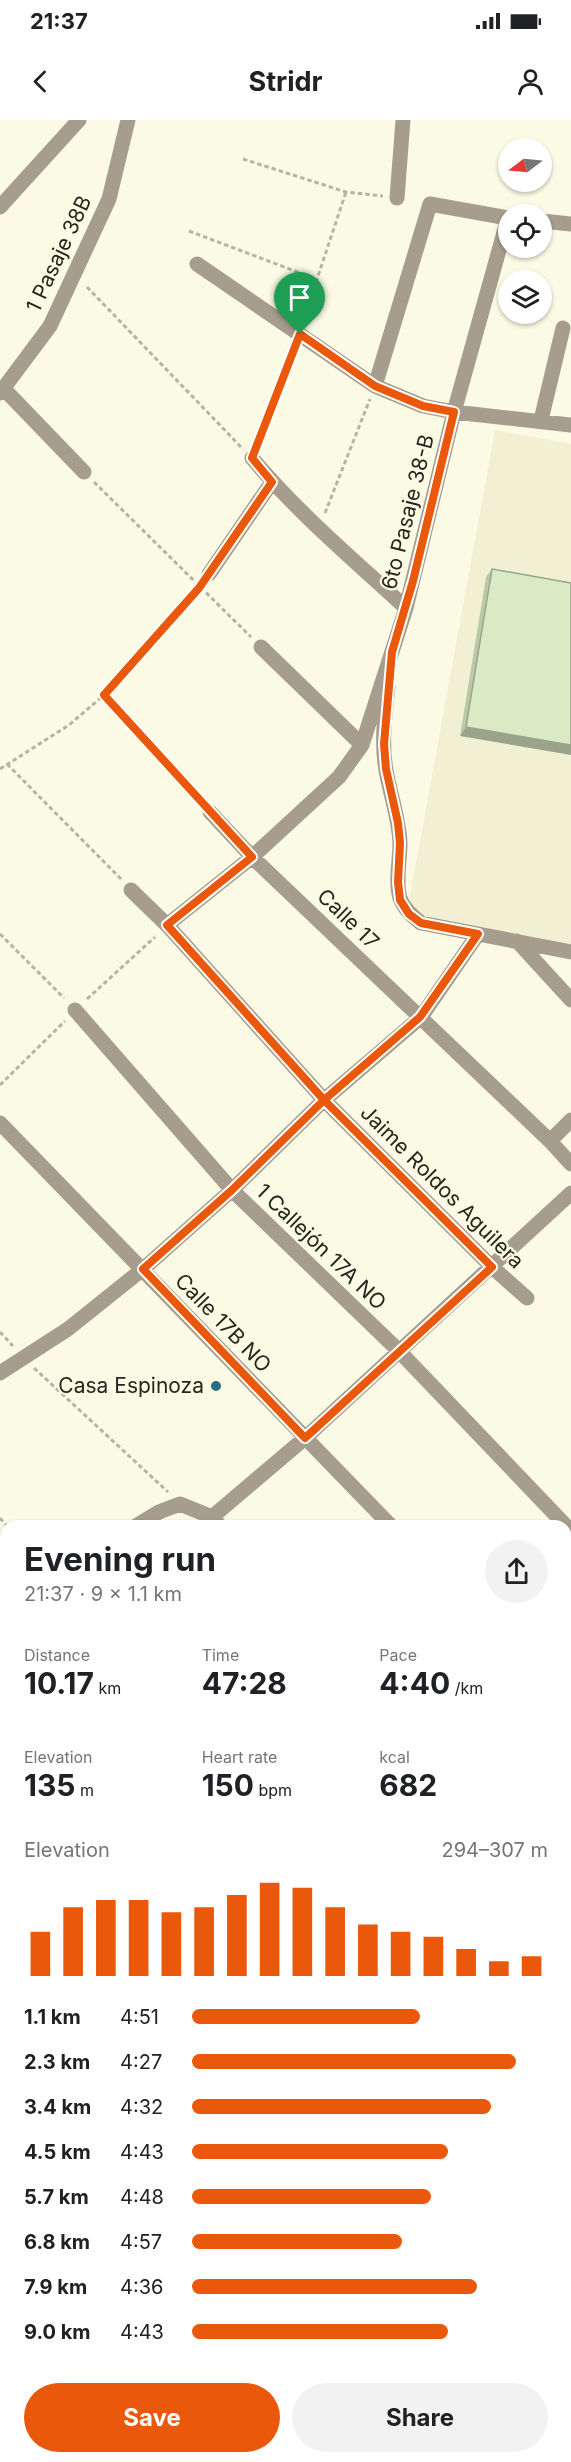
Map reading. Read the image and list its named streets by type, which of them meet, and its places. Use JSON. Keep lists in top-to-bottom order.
{
  "streets": {
    "street": [
      "1 Pasaje 38B",
      "6to Pasaje 38-B",
      "Calle 17",
      "Jaime Roldos Aguilera",
      "1 Callejón 17A NO",
      "Calle 17B NO"
    ]
  },
  "crossings": [
    ["6to Pasaje 38-B", "Calle 17"],
    ["6to Pasaje 38-B", "Jaime Roldos Aguilera"]
  ],
  "places": ["Casa Espinoza"],
  "north": "left",
  "page": {
    "status": "21:37",
    "header": "Stridr",
    "heading": ["Evening run", "21:37 · 9 × 1.1 km"],
    "stats": [
      ["Distance", "10.17 km"],
      ["Time", "47:28"],
      ["Pace", "4:40 /km"],
      ["Elevation", "135 m"],
      ["Heart rate", "150 bpm"],
      ["kcal", "682"]
    ],
    "chart": ["Elevation", "294–307 m"],
    "list": [
      {
        "name": "1.1 km",
        "note": "4:51"
      },
      {
        "name": "2.3 km",
        "note": "4:27"
      },
      {
        "name": "3.4 km",
        "note": "4:32"
      },
      {
        "name": "4.5 km",
        "note": "4:43"
      },
      {
        "name": "5.7 km",
        "note": "4:48"
      },
      {
        "name": "6.8 km",
        "note": "4:57"
      },
      {
        "name": "7.9 km",
        "note": "4:36"
      },
      {
        "name": "9.0 km",
        "note": "4:43"
      }
    ],
    "buttons": ["Save", "Share"]
  }
}
